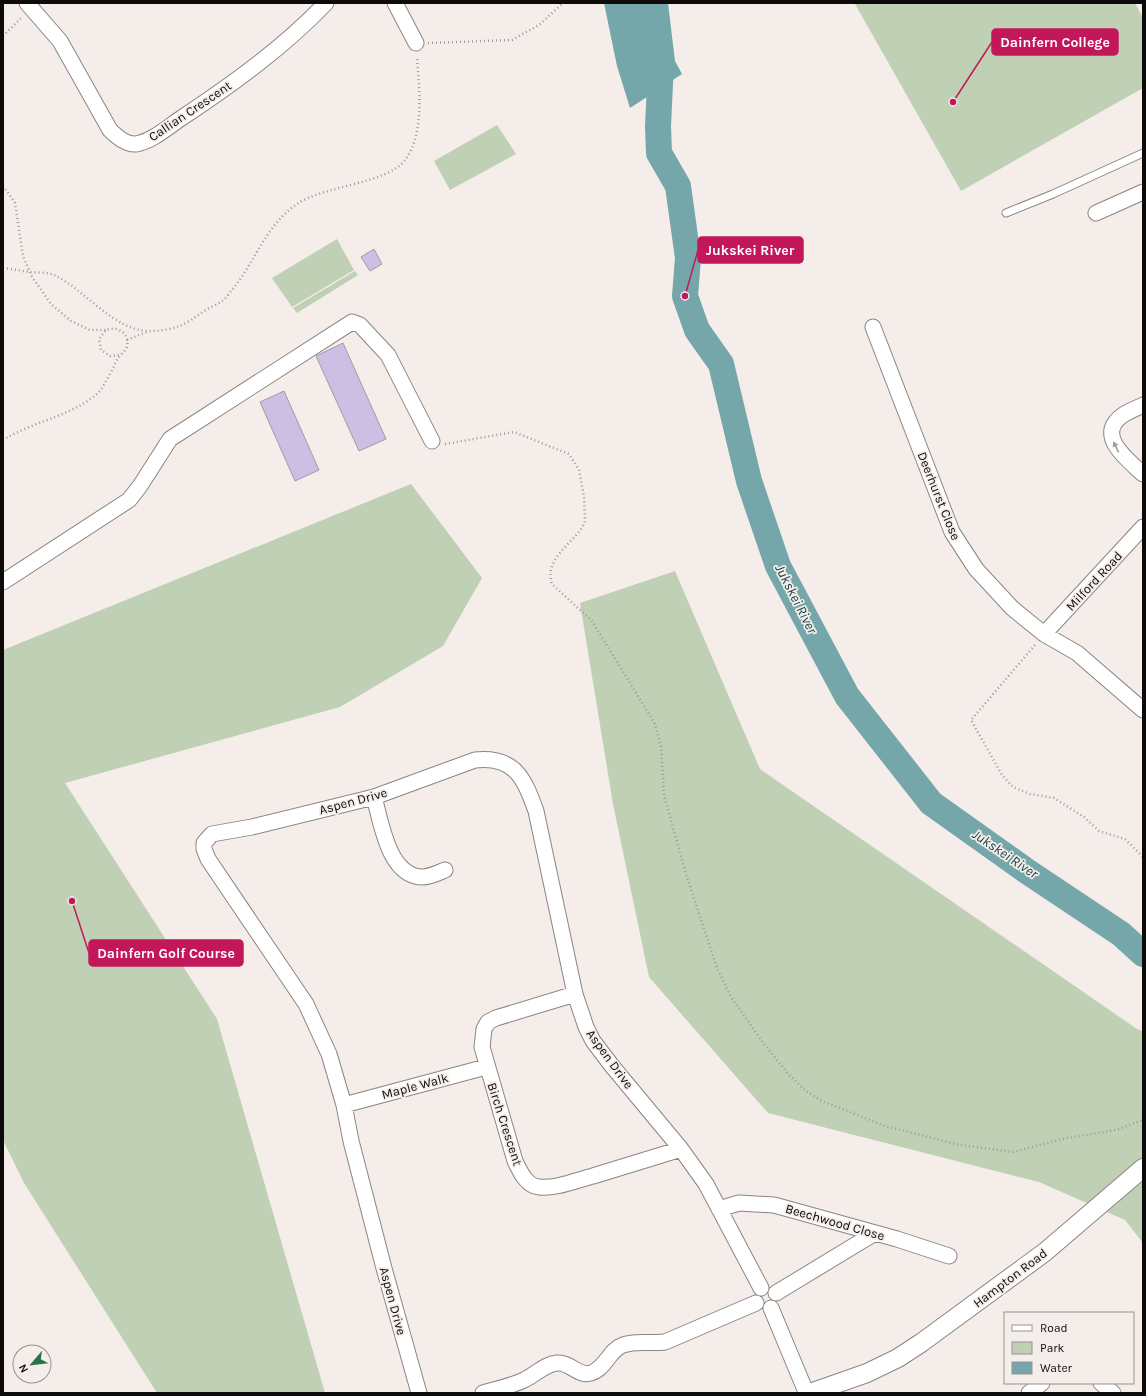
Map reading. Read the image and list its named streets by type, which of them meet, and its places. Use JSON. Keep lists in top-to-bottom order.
{
  "streets": {
    "street": [
      "Callian Crescent",
      "Deerhurst Close",
      "Milford Road",
      "Aspen Drive",
      "Maple Walk",
      "Birch Crescent",
      "Beechwood Close",
      "Hampton Road"
    ]
  },
  "crossings": [
    ["Deerhurst Close", "Milford Road"],
    ["Aspen Drive", "Maple Walk"],
    ["Aspen Drive", "Birch Crescent"],
    ["Aspen Drive", "Beechwood Close"],
    ["Maple Walk", "Birch Crescent"]
  ],
  "water": ["Jukskei River"],
  "places": ["Dainfern College", "Jukskei River", "Dainfern Golf Course"],
  "legend": ["Road", "Park", "Water"],
  "north": "bottom left"
}
